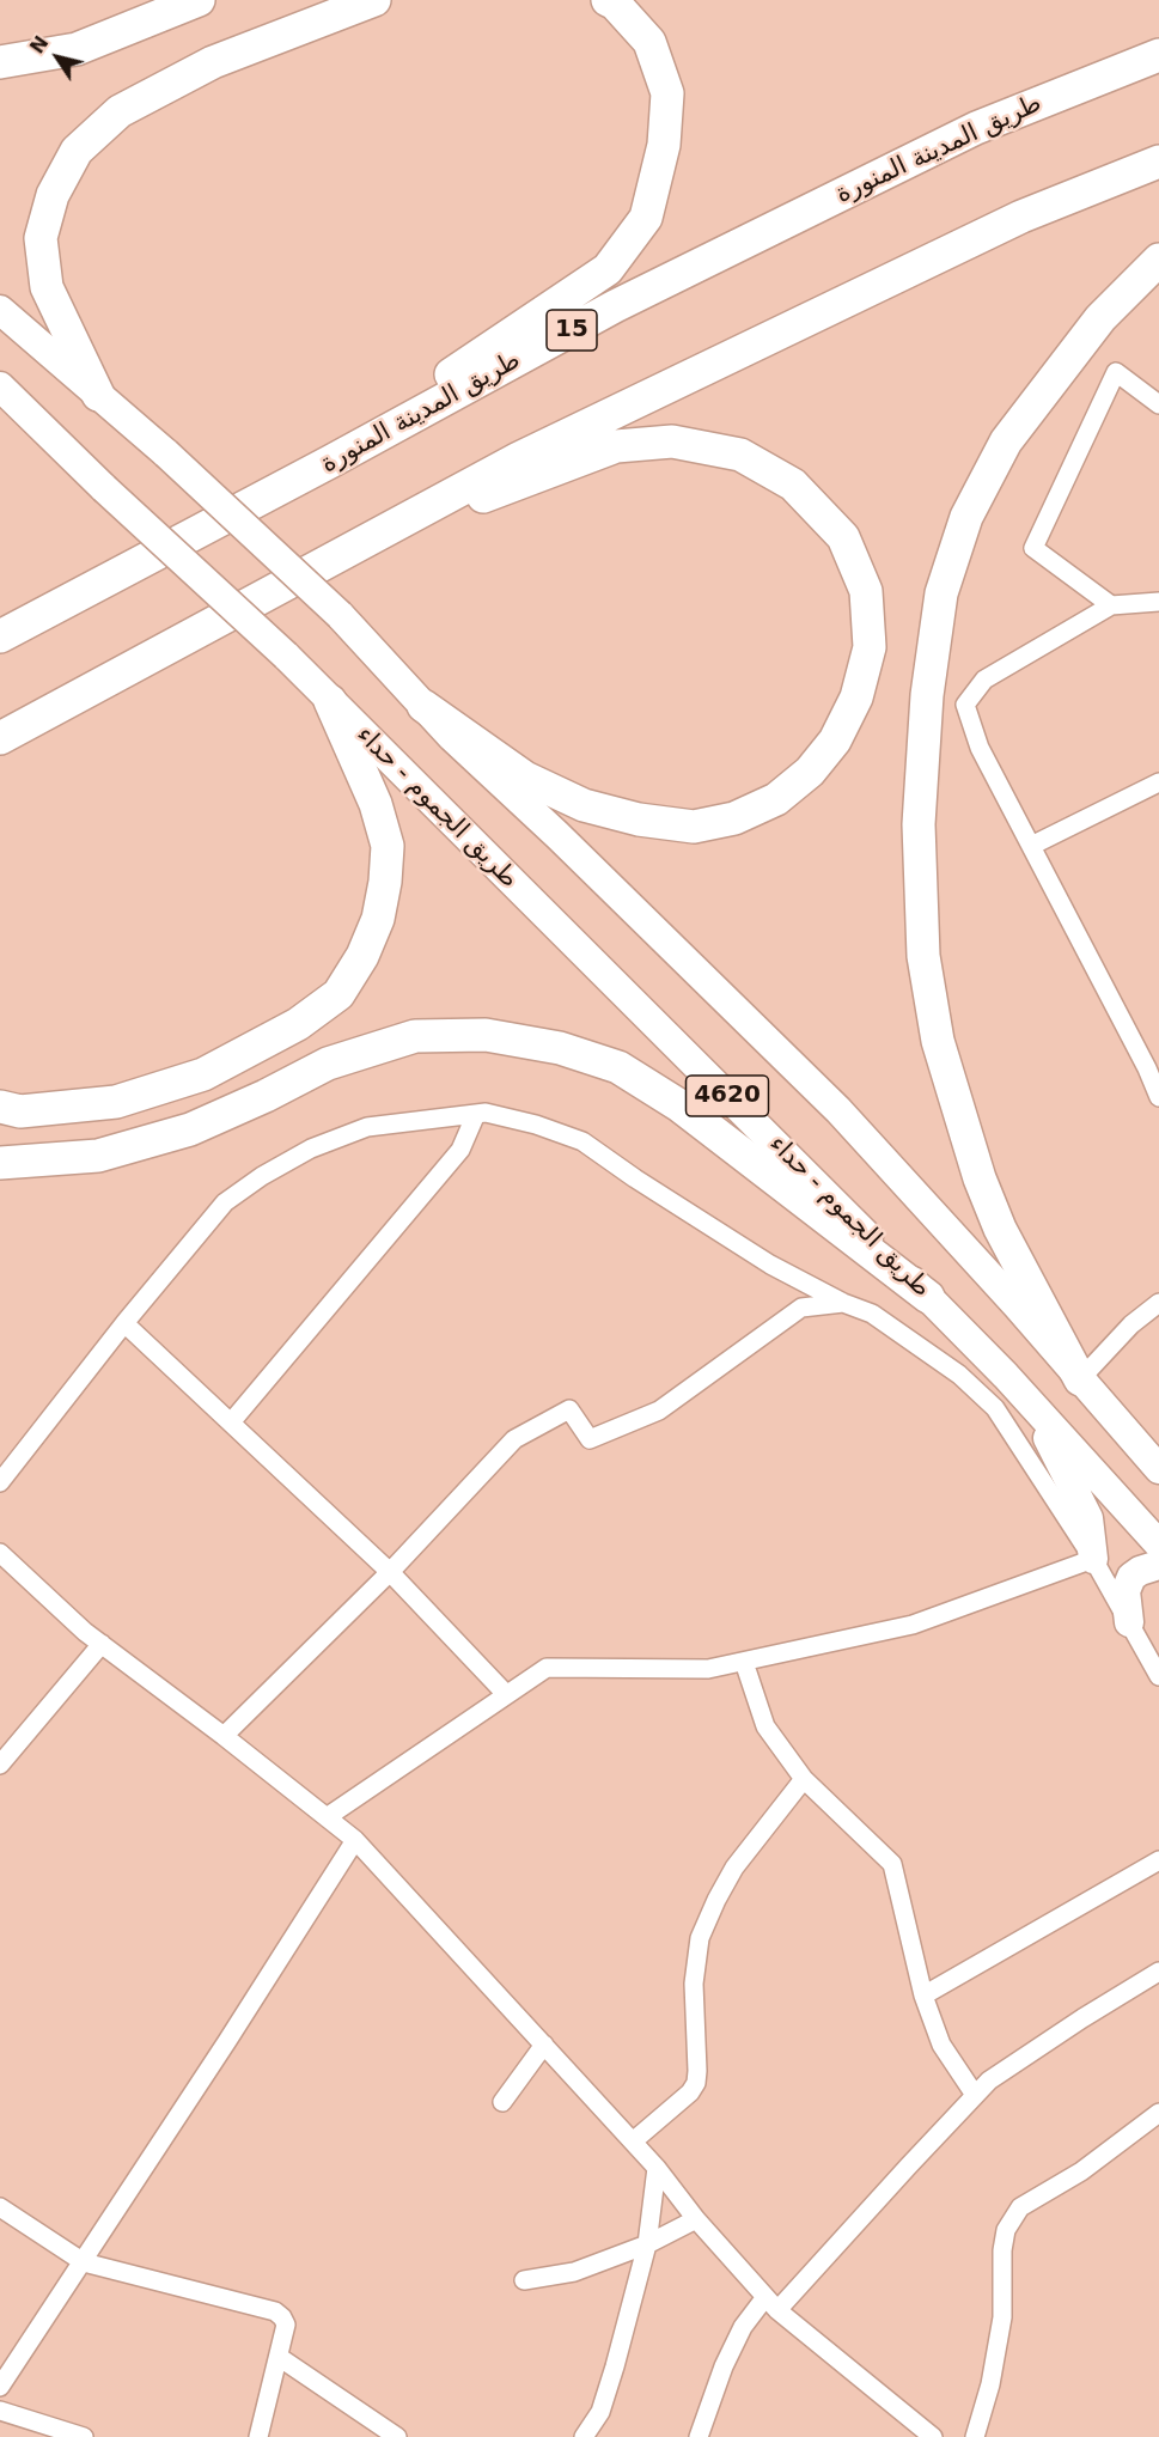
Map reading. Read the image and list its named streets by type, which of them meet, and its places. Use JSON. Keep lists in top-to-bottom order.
{
  "streets": {
    "highway": ["طريق المدينة المنورة", "15"],
    "main road": ["طريق الجموم - حداء", "4620"]
  },
  "north": "top left"
}
